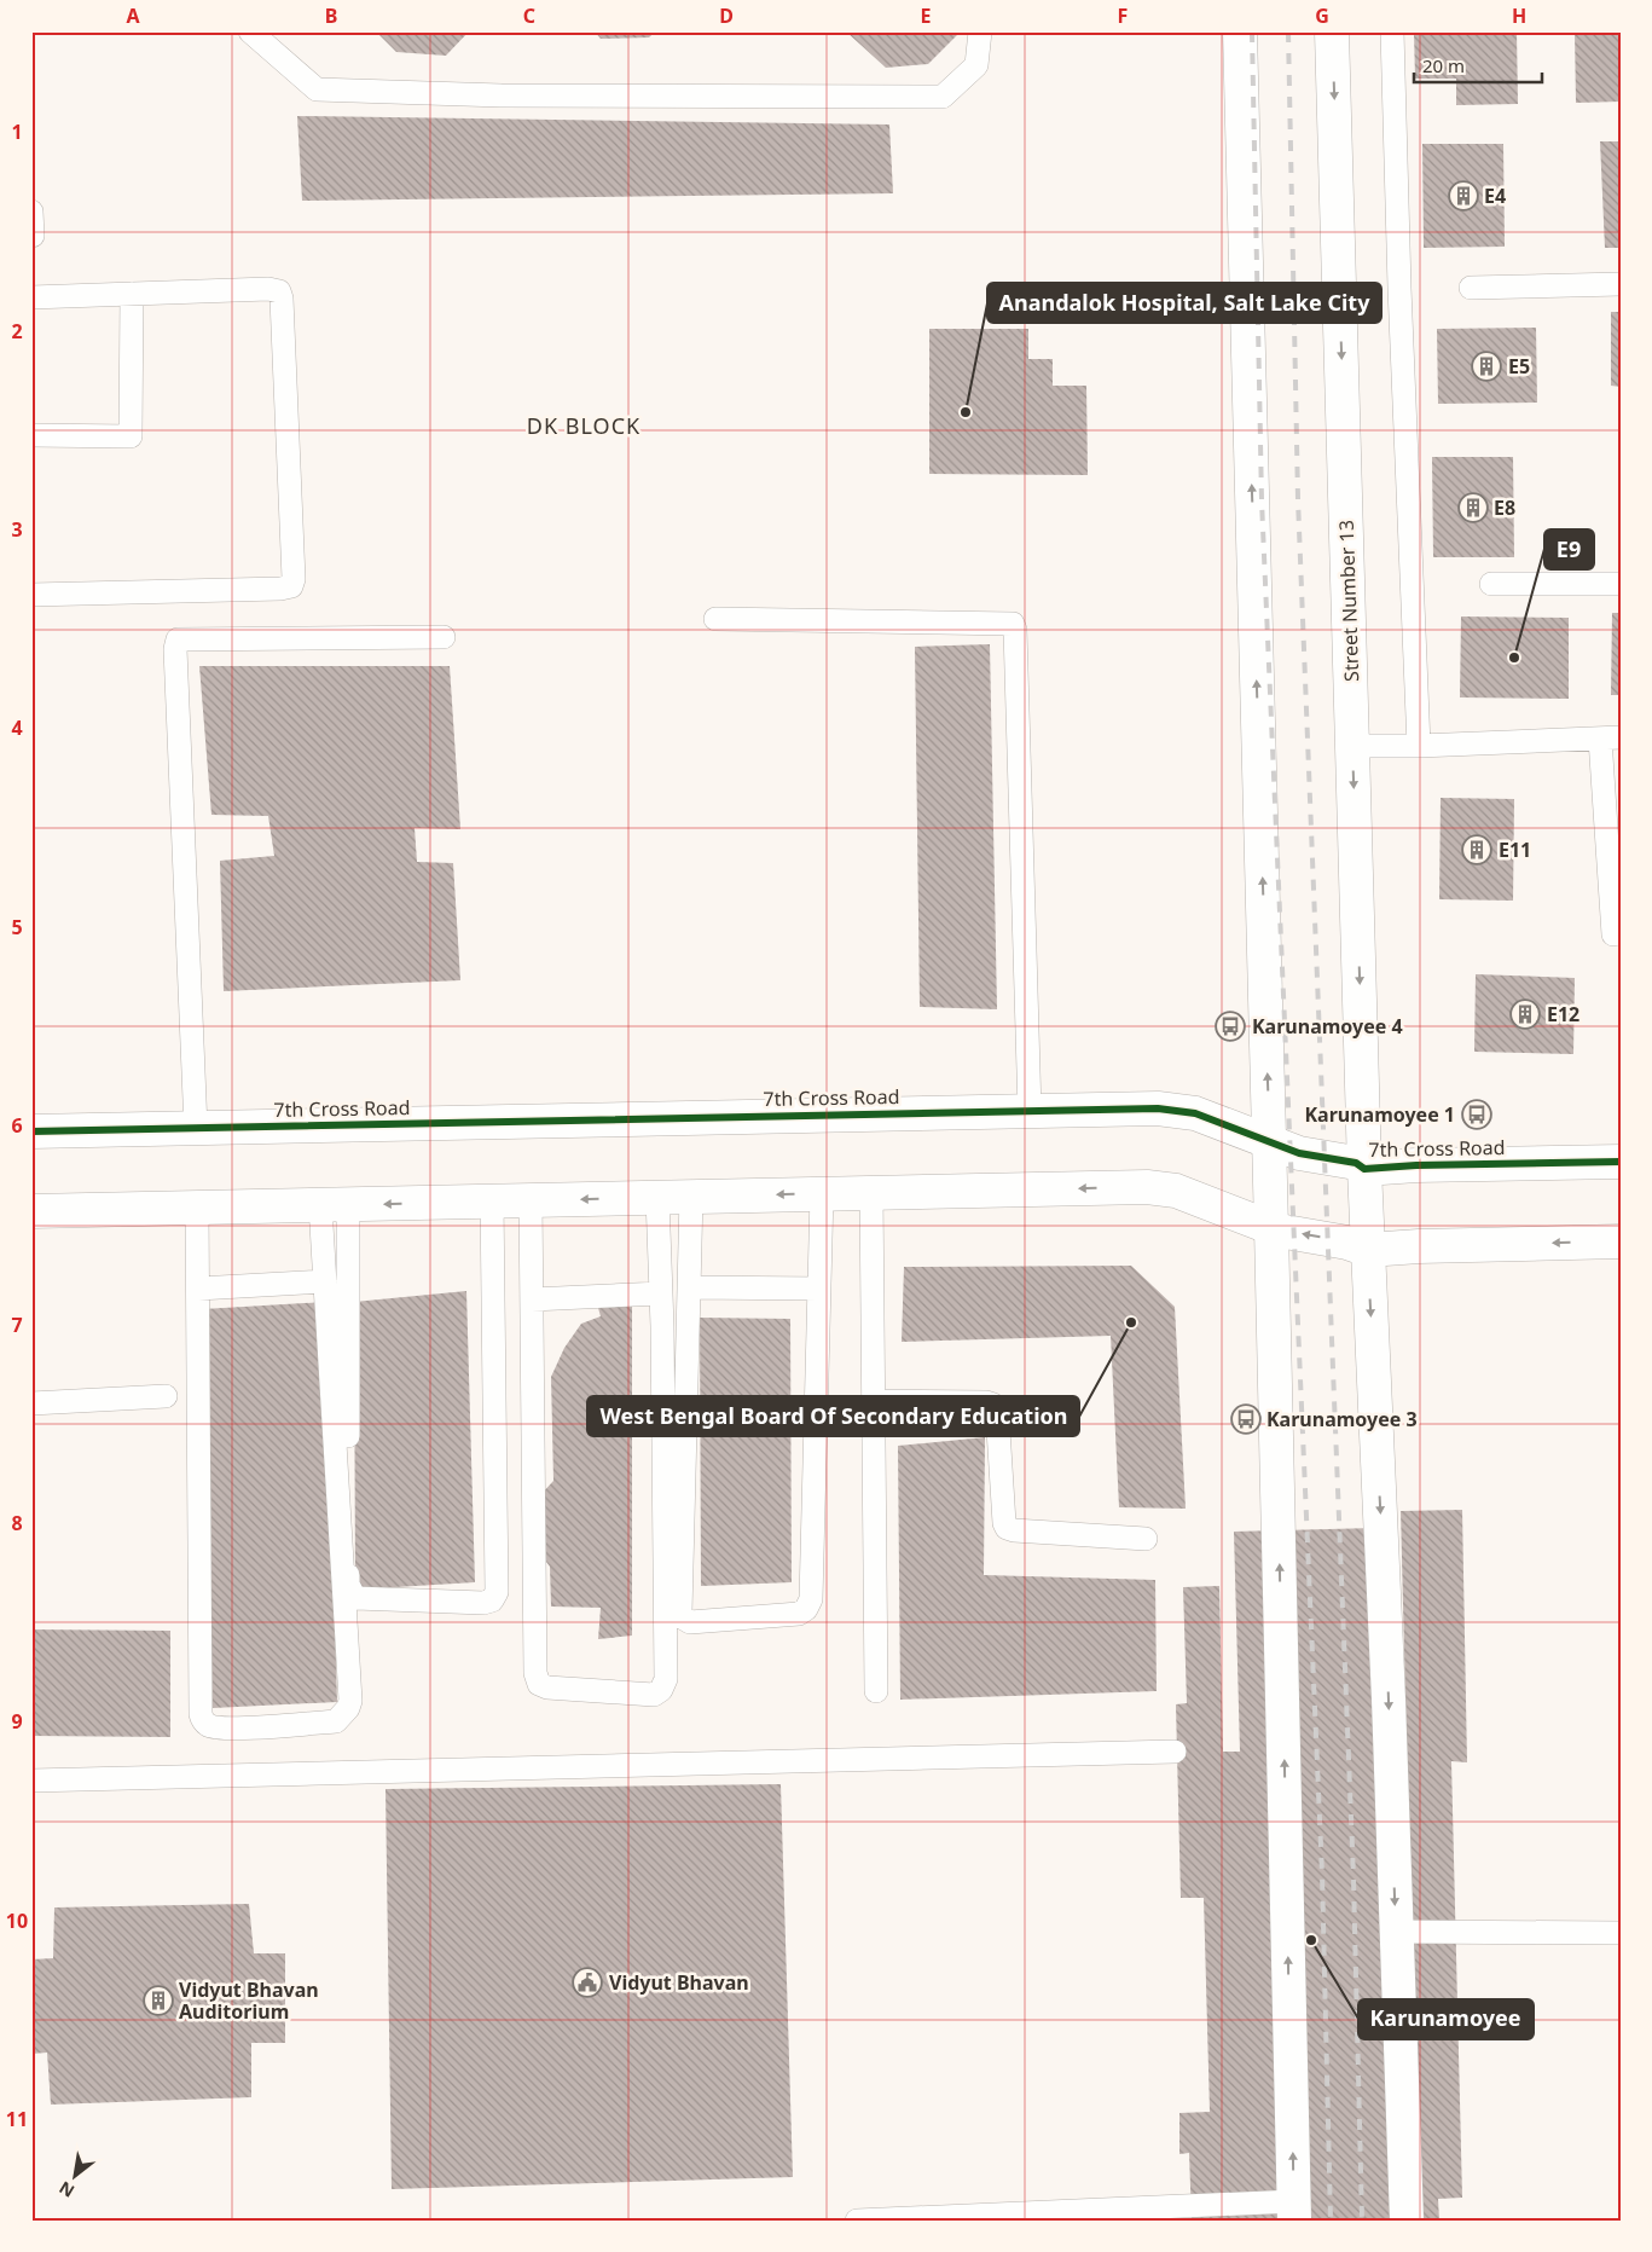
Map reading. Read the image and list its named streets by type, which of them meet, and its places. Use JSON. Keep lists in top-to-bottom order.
{
  "streets": {
    "main road": ["Street Number 13", "7th Cross Road"]
  },
  "crossings": [
    ["Street Number 13", "7th Cross Road"]
  ],
  "districts": ["DK BLOCK"],
  "places": {
    "building": [
      "E4",
      "E5",
      "E8",
      "E11",
      "E12",
      "Vidyut Bhavan Auditorium"
    ],
    "other": [
      "Anandalok Hospital, Salt Lake City",
      "E9",
      "West Bengal Board Of Secondary Education",
      "Karunamoyee"
    ],
    "bus stop": ["Karunamoyee 4", "Karunamoyee 1", "Karunamoyee 3"],
    "public building": ["Vidyut Bhavan"]
  },
  "scale_bar": "20 m",
  "north": "bottom left",
  "grid": {
    "columns": [
      "A",
      "B",
      "C",
      "D",
      "E",
      "F",
      "G",
      "H"
    ],
    "rows": [
      "1",
      "2",
      "3",
      "4",
      "5",
      "6",
      "7",
      "8",
      "9",
      "10",
      "11"
    ]
  }
}
